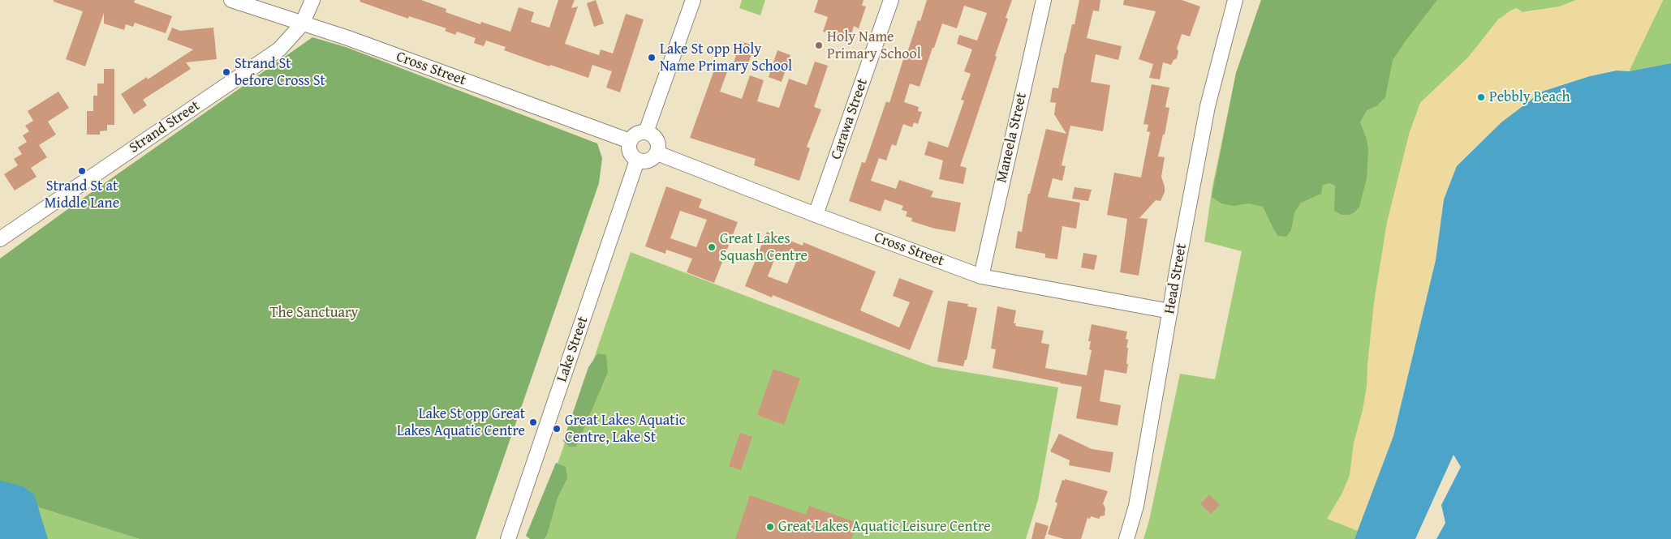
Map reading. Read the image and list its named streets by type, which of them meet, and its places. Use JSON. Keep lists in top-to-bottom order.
{
  "streets": {
    "street": [
      "Cross Street",
      "Carawa Street",
      "Strand Street",
      "Maneela Street",
      "Head Street",
      "Lake Street"
    ]
  },
  "crossings": [
    ["Cross Street", "Carawa Street"],
    ["Cross Street", "Strand Street"],
    ["Cross Street", "Maneela Street"],
    ["Cross Street", "Head Street"],
    ["Cross Street", "Lake Street"]
  ],
  "parks": ["The Sanctuary"],
  "places": [
    "Holy Name Primary School",
    "Lake St opp Holy Name Primary School",
    "Strand St before Cross St",
    "Pebbly Beach",
    "Strand St at Middle Lane",
    "Great Lakes Squash Centre",
    "Lake St opp Great Lakes Aquatic Centre",
    "Great Lakes Aquatic Centre, Lake St",
    "Great Lakes Aquatic Leisure Centre"
  ]
}
